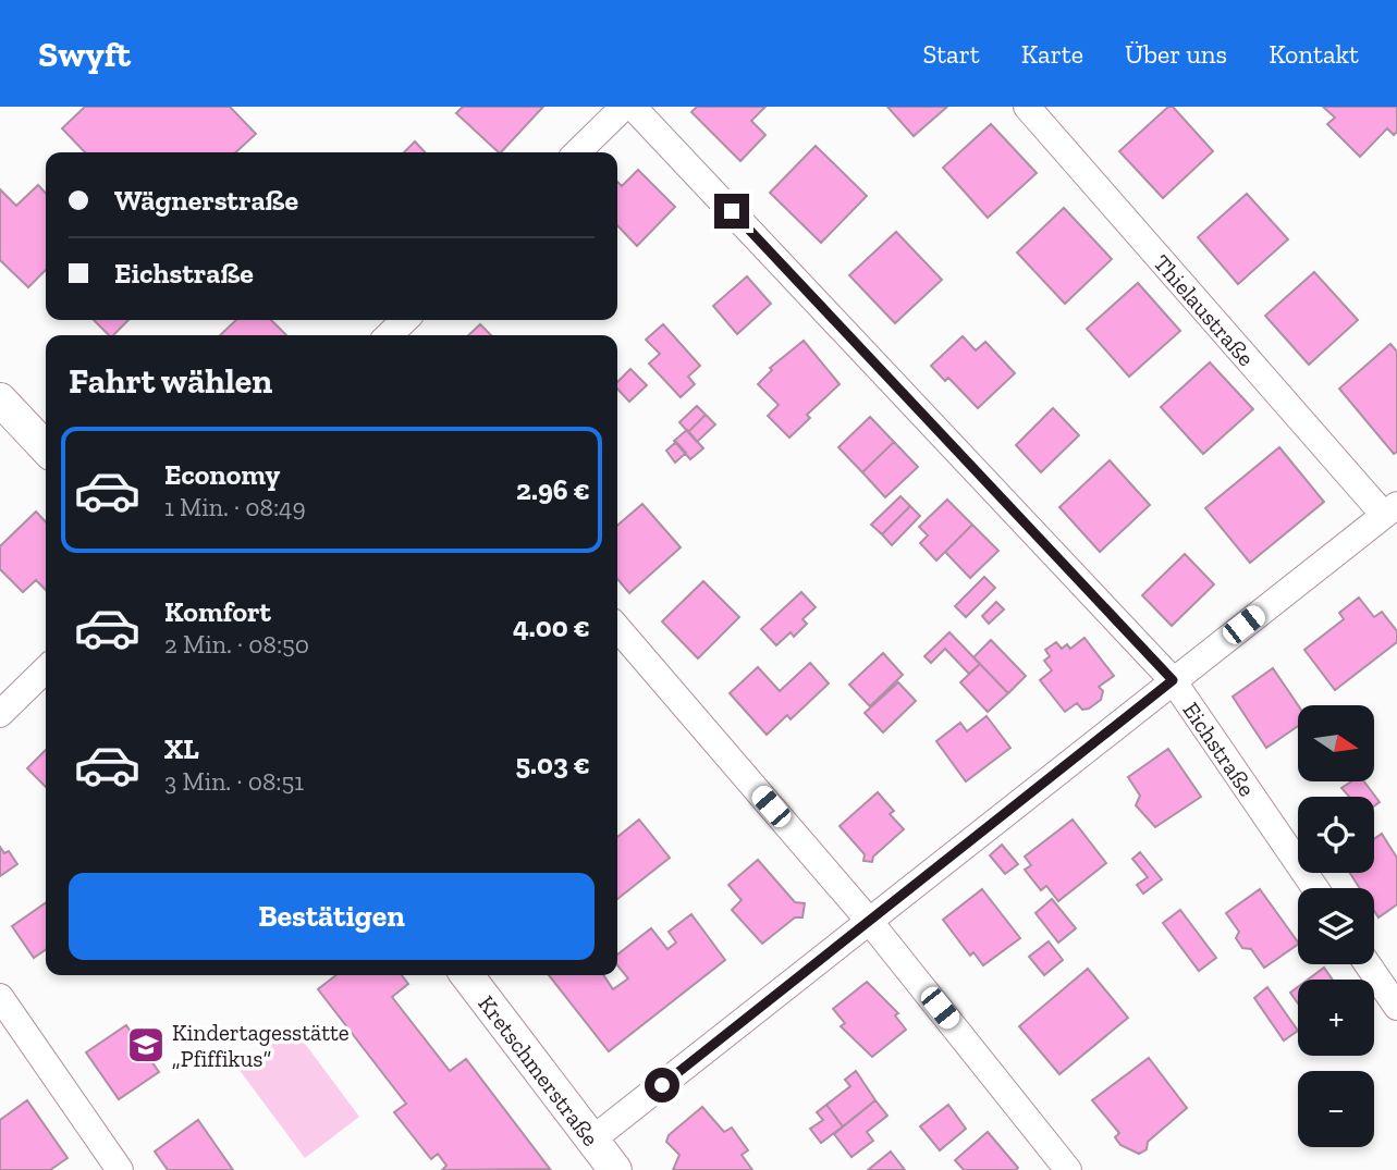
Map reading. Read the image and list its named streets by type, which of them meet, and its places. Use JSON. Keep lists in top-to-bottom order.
{
  "streets": {
    "street": ["Thielaustraße", "Eichstraße", "Kretschmerstraße"]
  },
  "places": {
    "school or university": ["Kindertagesstätte „Pfiffikus“"]
  },
  "north": "right",
  "page": {
    "header": "Swyft",
    "nav": [
      "Start",
      "Karte",
      "Über uns",
      "Kontakt"
    ],
    "banner": ["Wägnerstraße", "Eichstraße"],
    "heading": "Fahrt wählen",
    "list": [
      {
        "name": "Economy",
        "note": "1 Min. · 08:49",
        "value": "2.96 €"
      },
      {
        "name": "Komfort",
        "note": "2 Min. · 08:50",
        "value": "4.00 €"
      },
      {
        "name": "XL",
        "note": "3 Min. · 08:51",
        "value": "5.03 €"
      }
    ],
    "map_buttons": ["+", "−"],
    "buttons": "Bestätigen"
  }
}
